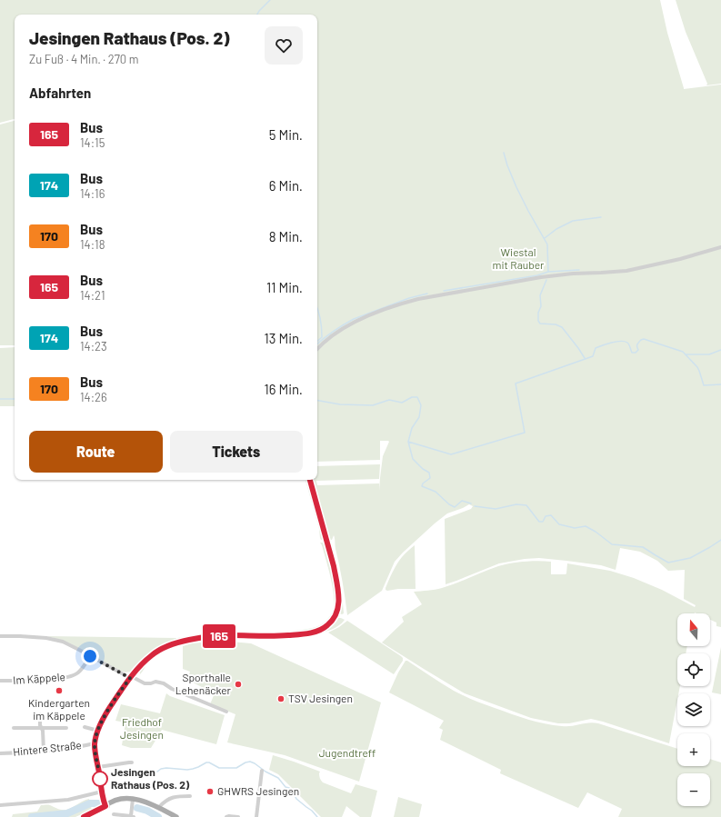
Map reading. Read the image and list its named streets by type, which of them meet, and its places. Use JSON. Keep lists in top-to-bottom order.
{
  "streets": {
    "street": ["Im Käppele", "Hintere Straße"]
  },
  "parks": ["Wiestal mit Rauber", "Friedhof Jesingen", "Jugendtreff"],
  "places": [
    "Sporthalle Lehenäcker",
    "Kindergarten im Käppele",
    "TSV Jesingen",
    "Jesingen Rathaus (Pos. 2)",
    "GHWRS Jesingen"
  ],
  "lines": ["bus line 165"],
  "north": "top",
  "page": {
    "on_map": "165",
    "heading": [
      ["Jesingen Rathaus (Pos. 2)", "Zu Fuß · 4 Min. · 270 m"],
      "Abfahrten"
    ],
    "list": [
      {
        "mark": "165",
        "name": "Bus",
        "note": "14:15",
        "value": "5 Min."
      },
      {
        "mark": "174",
        "name": "Bus",
        "note": "14:16",
        "value": "6 Min."
      },
      {
        "mark": "170",
        "name": "Bus",
        "note": "14:18",
        "value": "8 Min."
      },
      {
        "mark": "165",
        "name": "Bus",
        "note": "14:21",
        "value": "11 Min."
      },
      {
        "mark": "174",
        "name": "Bus",
        "note": "14:23",
        "value": "13 Min."
      },
      {
        "mark": "170",
        "name": "Bus",
        "note": "14:26",
        "value": "16 Min."
      }
    ],
    "buttons": ["Route", "Tickets"],
    "map_buttons": ["+", "−"]
  }
}
